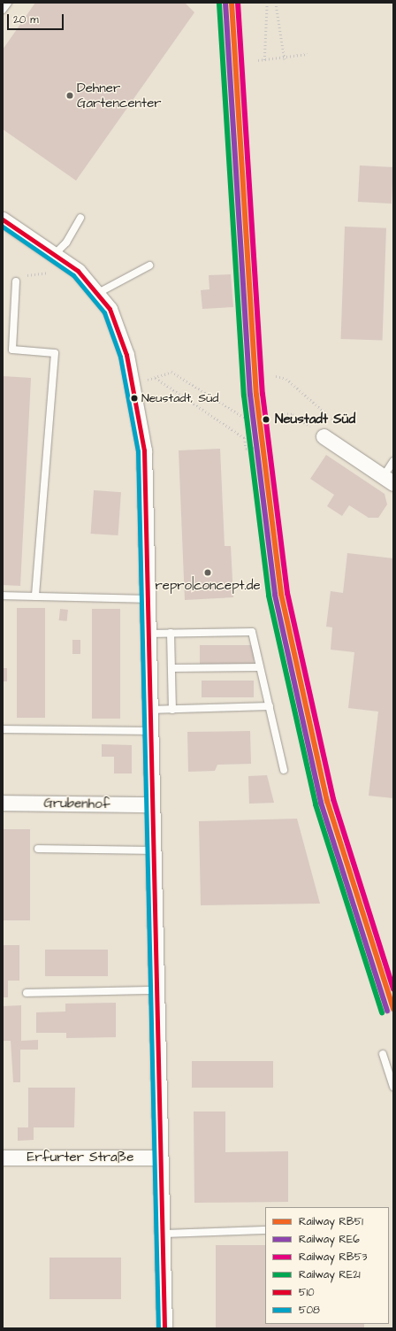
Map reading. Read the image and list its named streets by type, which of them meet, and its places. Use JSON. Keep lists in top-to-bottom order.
{
  "streets": {
    "street": ["Grubenhof", "Erfurter Straße"]
  },
  "places": [
    "Dehner Gartencenter",
    "Neustadt, Süd",
    "Neustadt Süd",
    "repro|concept.de"
  ],
  "lines": [
    "rail line RB51",
    "rail line RE6",
    "rail line RB53",
    "rail line RE21",
    "transit line 510",
    "transit line 508"
  ],
  "legend": [
    "Railway RB51",
    "Railway RE6",
    "Railway RB53",
    "Railway RE21",
    "510",
    "508"
  ],
  "scale_bar": "20 m"
}
